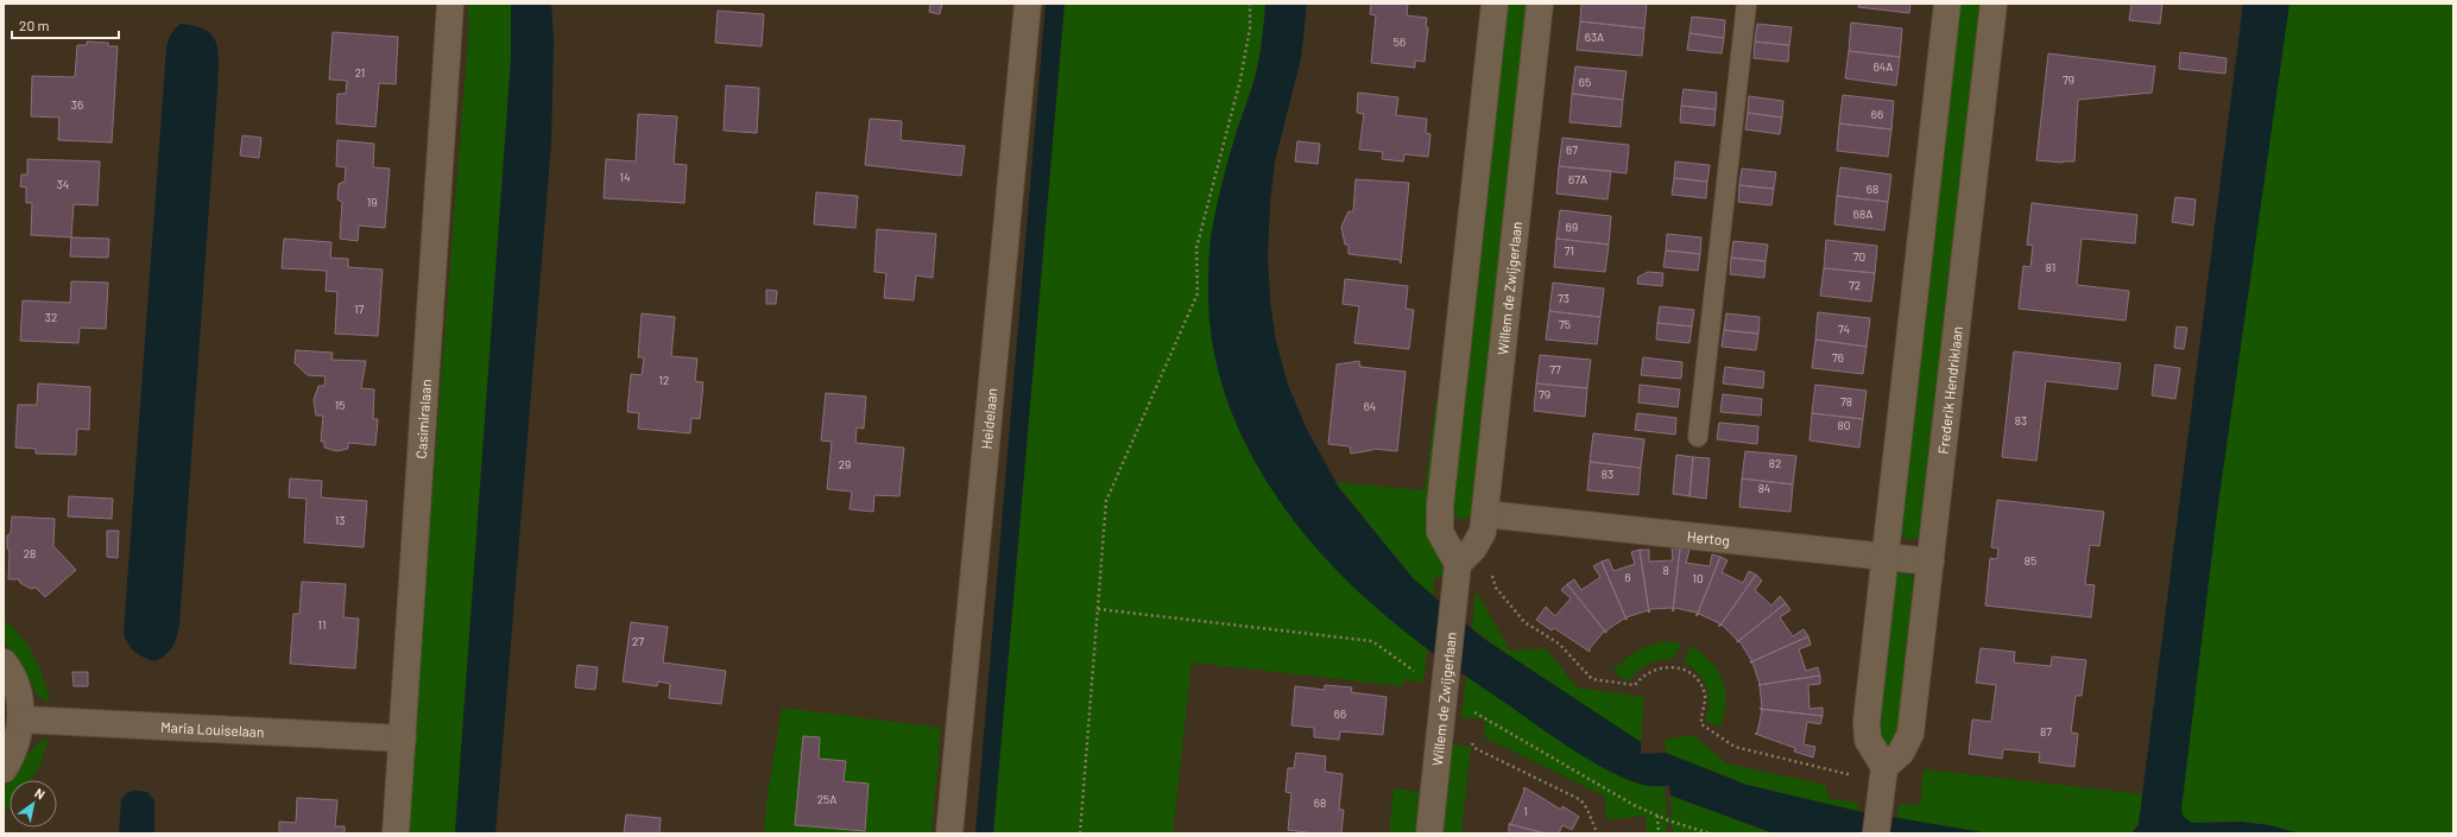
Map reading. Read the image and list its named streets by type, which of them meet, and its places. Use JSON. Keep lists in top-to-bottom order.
{
  "streets": {
    "street": [
      "Willem de Zwijgerlaan",
      "Frederik Hendriklaan",
      "Heidelaan",
      "Casimiralaan",
      "Hertog",
      "Maria Louiselaan"
    ]
  },
  "crossings": [
    ["Willem de Zwijgerlaan", "Hertog"],
    ["Frederik Hendriklaan", "Hertog"],
    ["Casimiralaan", "Maria Louiselaan"]
  ],
  "house_numbers": [
    "63A",
    "56",
    "64A",
    "21",
    "79",
    "65",
    "36",
    "66",
    "67",
    "14",
    "67A",
    "34",
    "68",
    "19",
    "68A",
    "69",
    "71",
    "70",
    "81",
    "72",
    "73",
    "17",
    "32",
    "75",
    "74",
    "76",
    "77",
    "12",
    "79",
    "78",
    "15",
    "64",
    "83",
    "80",
    "82",
    "29",
    "83",
    "84",
    "13",
    "28",
    "85",
    "8",
    "6",
    "10",
    "11",
    "27",
    "66",
    "87",
    "25A",
    "68",
    "1"
  ],
  "scale_bar": "20 m",
  "north": "top right"
}
